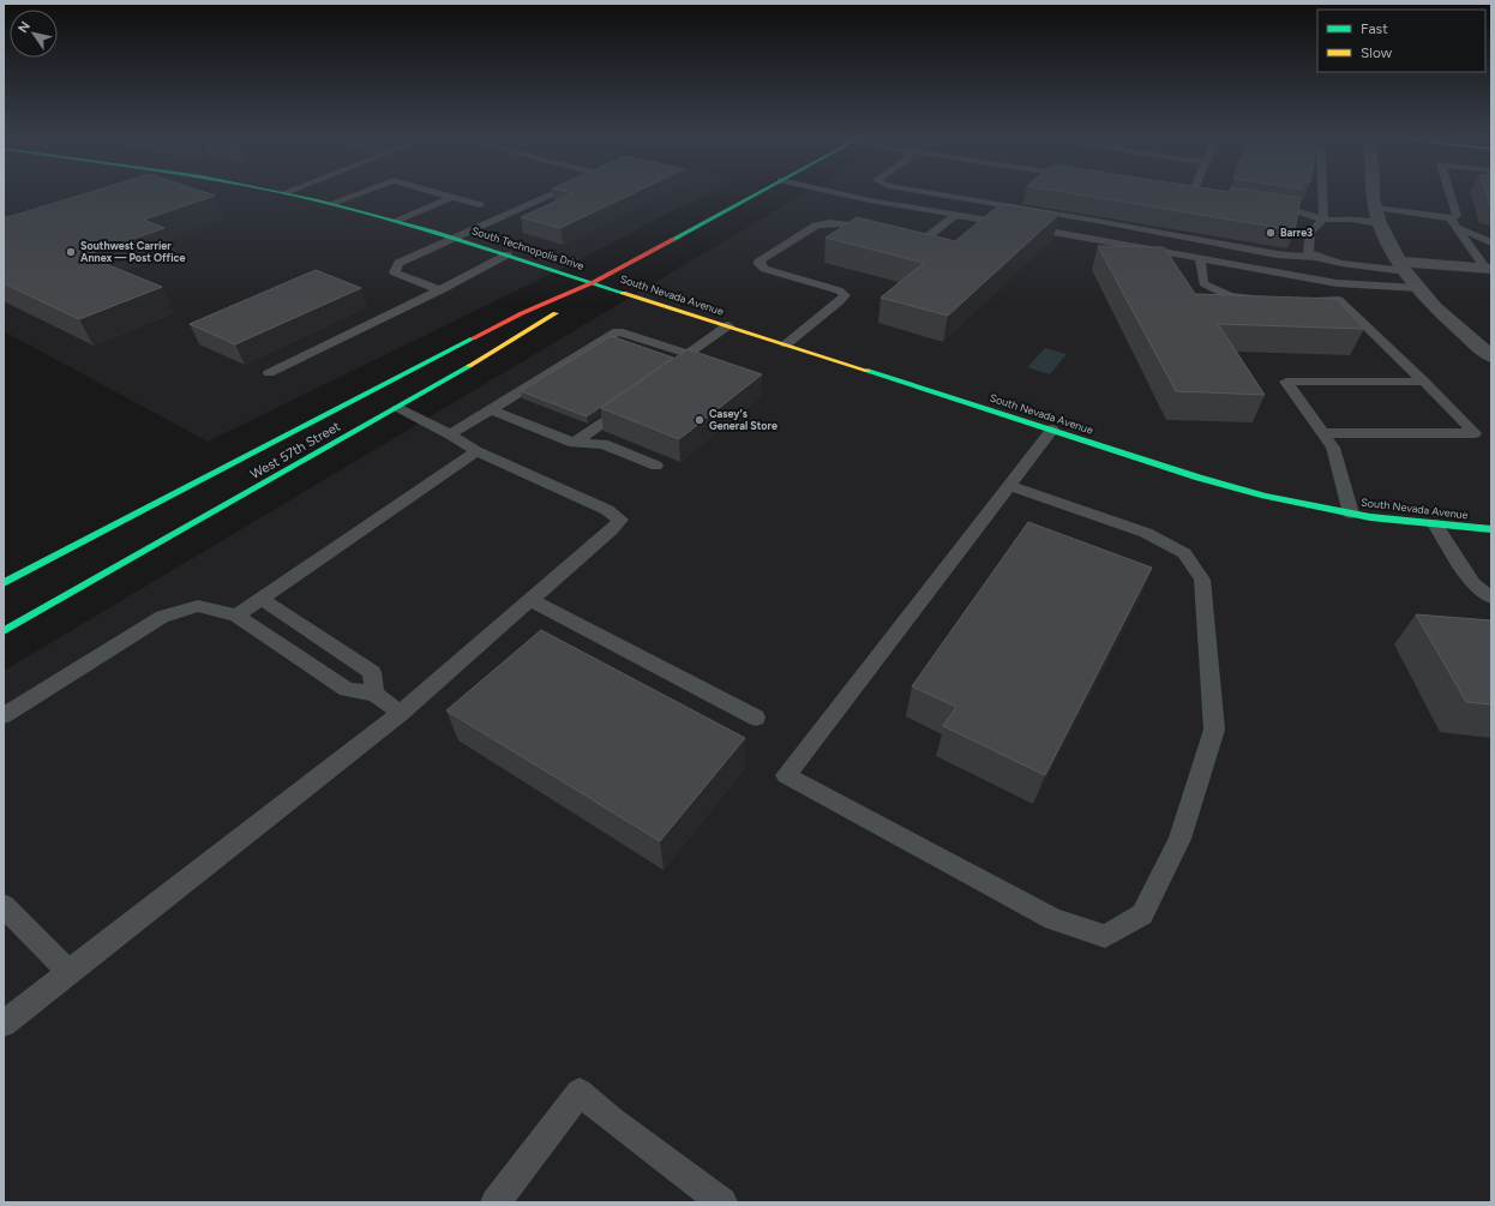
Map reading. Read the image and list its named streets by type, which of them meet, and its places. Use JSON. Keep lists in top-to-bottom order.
{
  "streets": {
    "main road": ["South Technopolis Drive", "South Nevada Avenue", "West 57th Street"]
  },
  "crossings": [
    ["South Technopolis Drive", "South Nevada Avenue"],
    ["South Technopolis Drive", "West 57th Street"],
    ["South Nevada Avenue", "West 57th Street"]
  ],
  "places": ["Barre3", "Southwest Carrier Annex — Post Office", "Casey's General Store"],
  "legend": ["Fast", "Slow"],
  "north": "top left"
}
